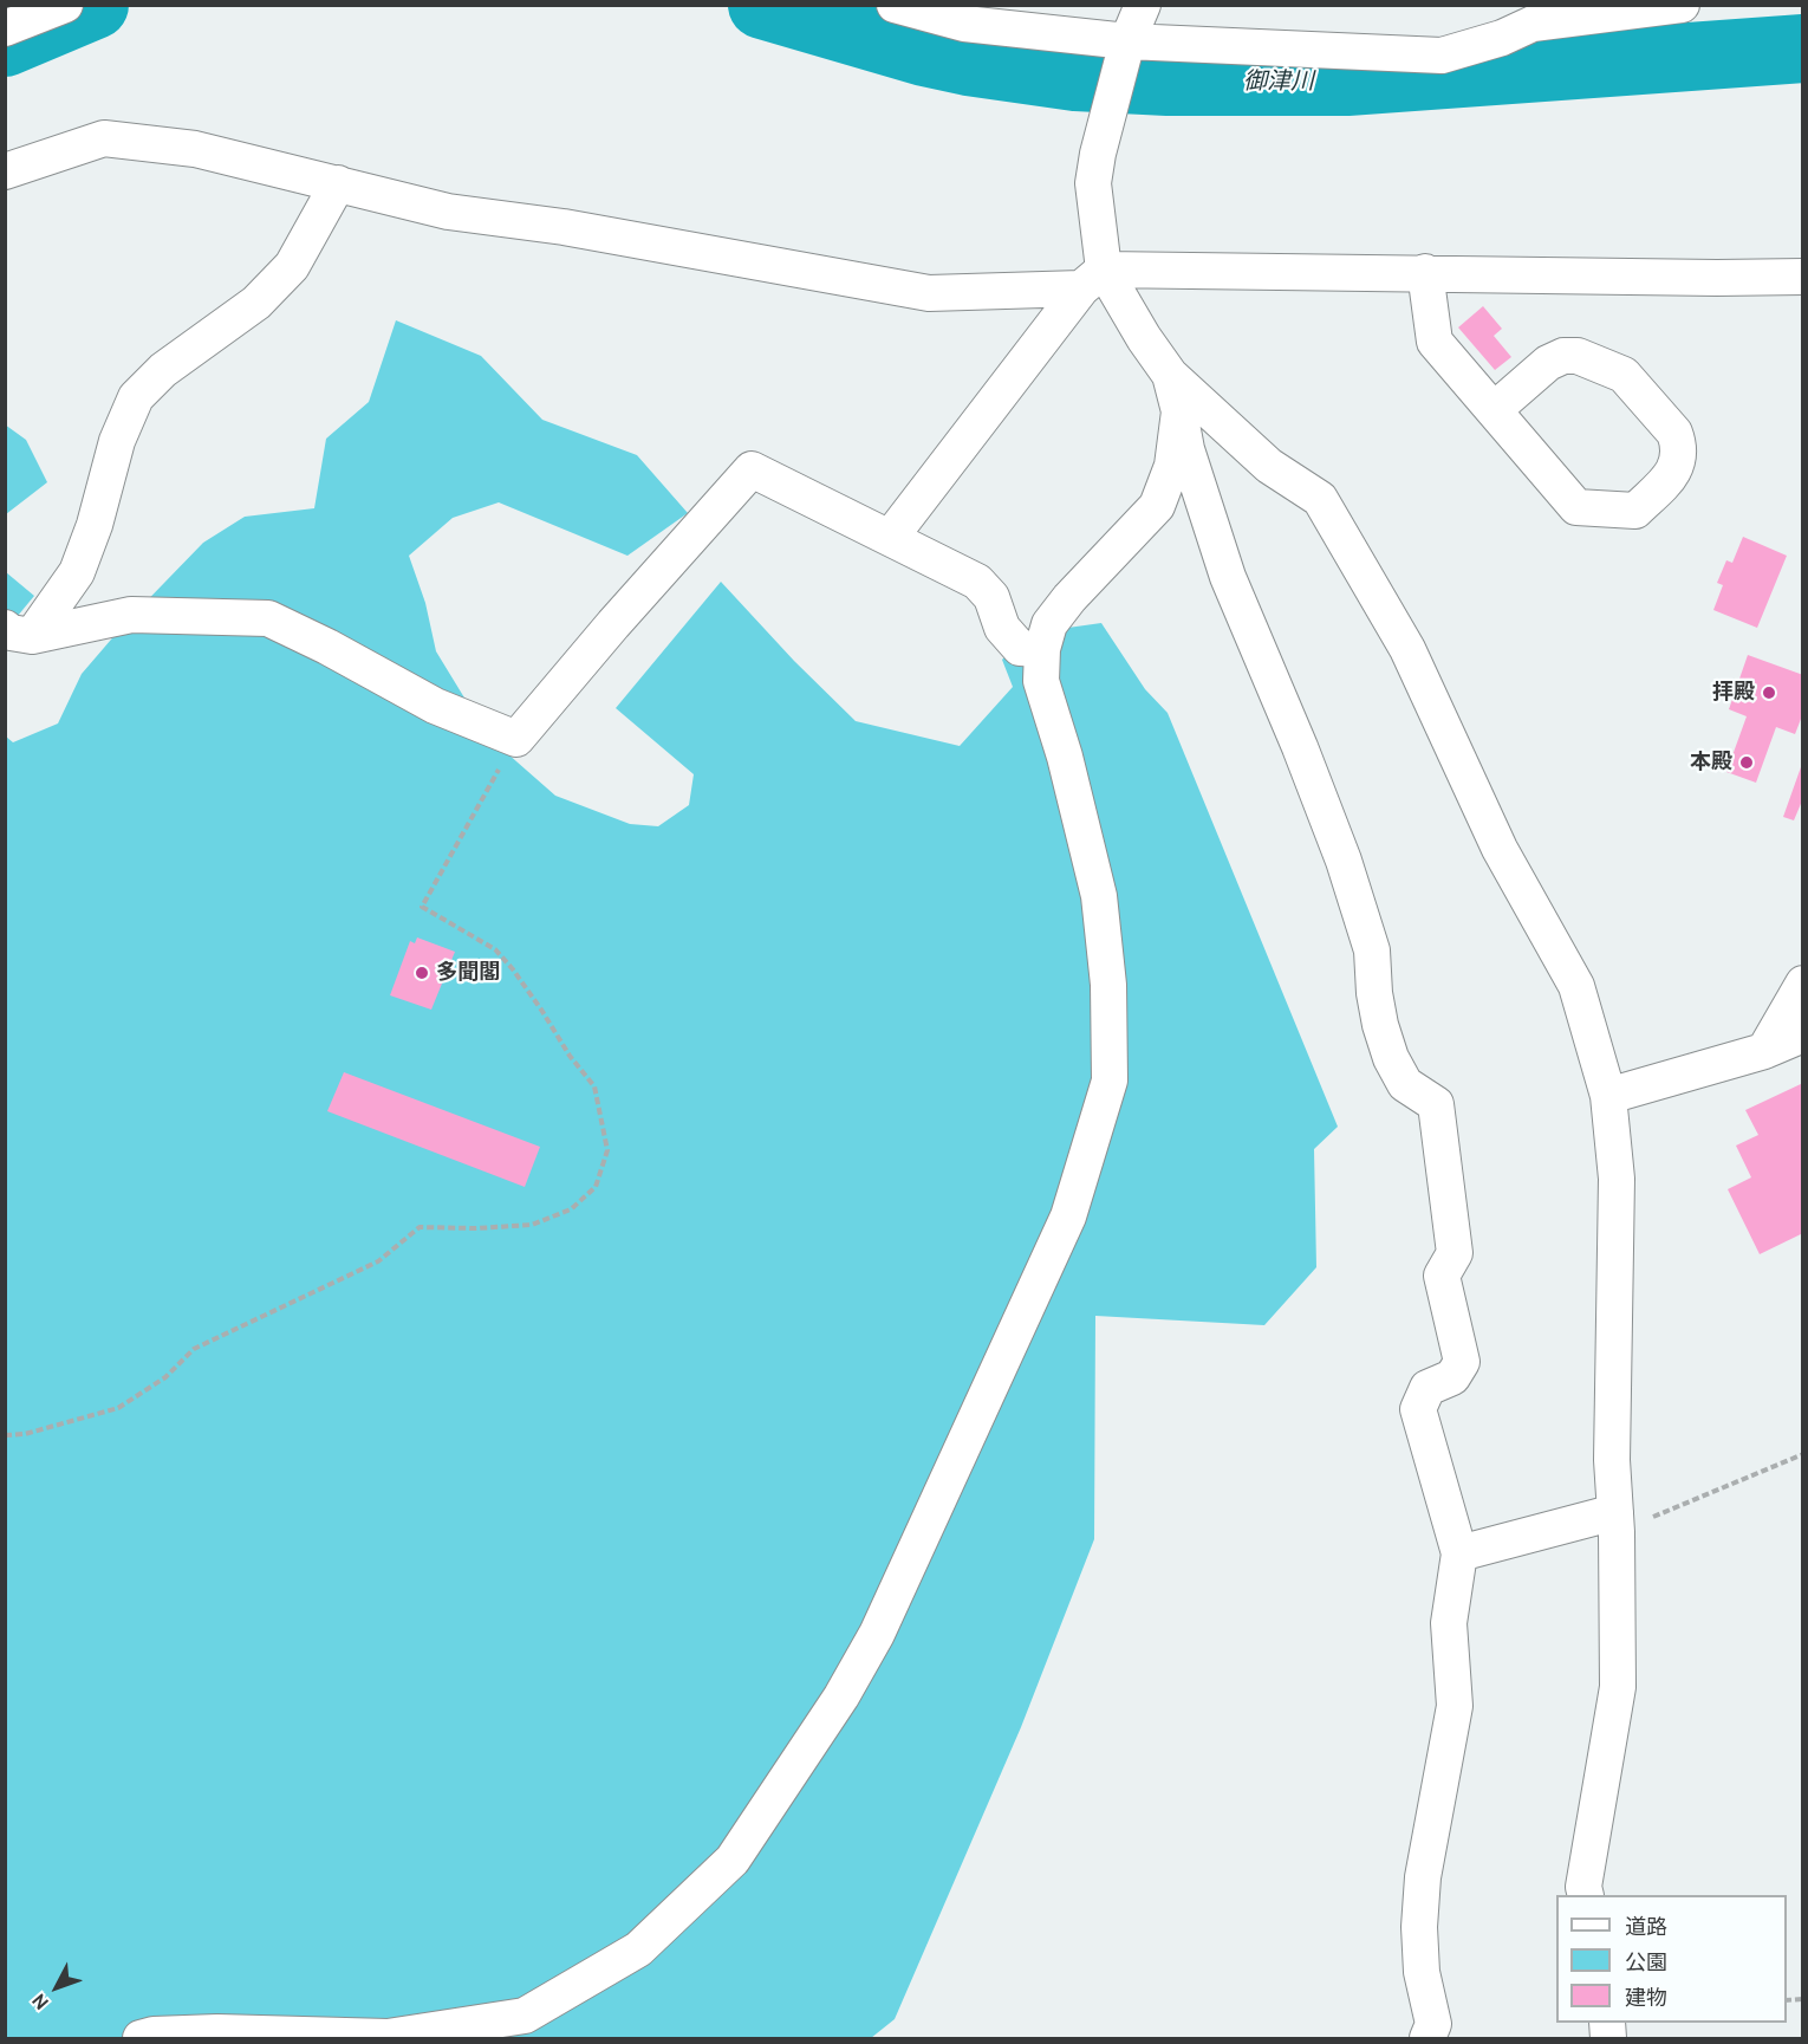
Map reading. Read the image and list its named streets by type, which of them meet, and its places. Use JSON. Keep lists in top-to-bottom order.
{
  "water": ["御津川"],
  "places": ["拝殿", "本殿", "多聞閣"],
  "legend": ["道路", "公園", "建物"],
  "north": "bottom left"
}
